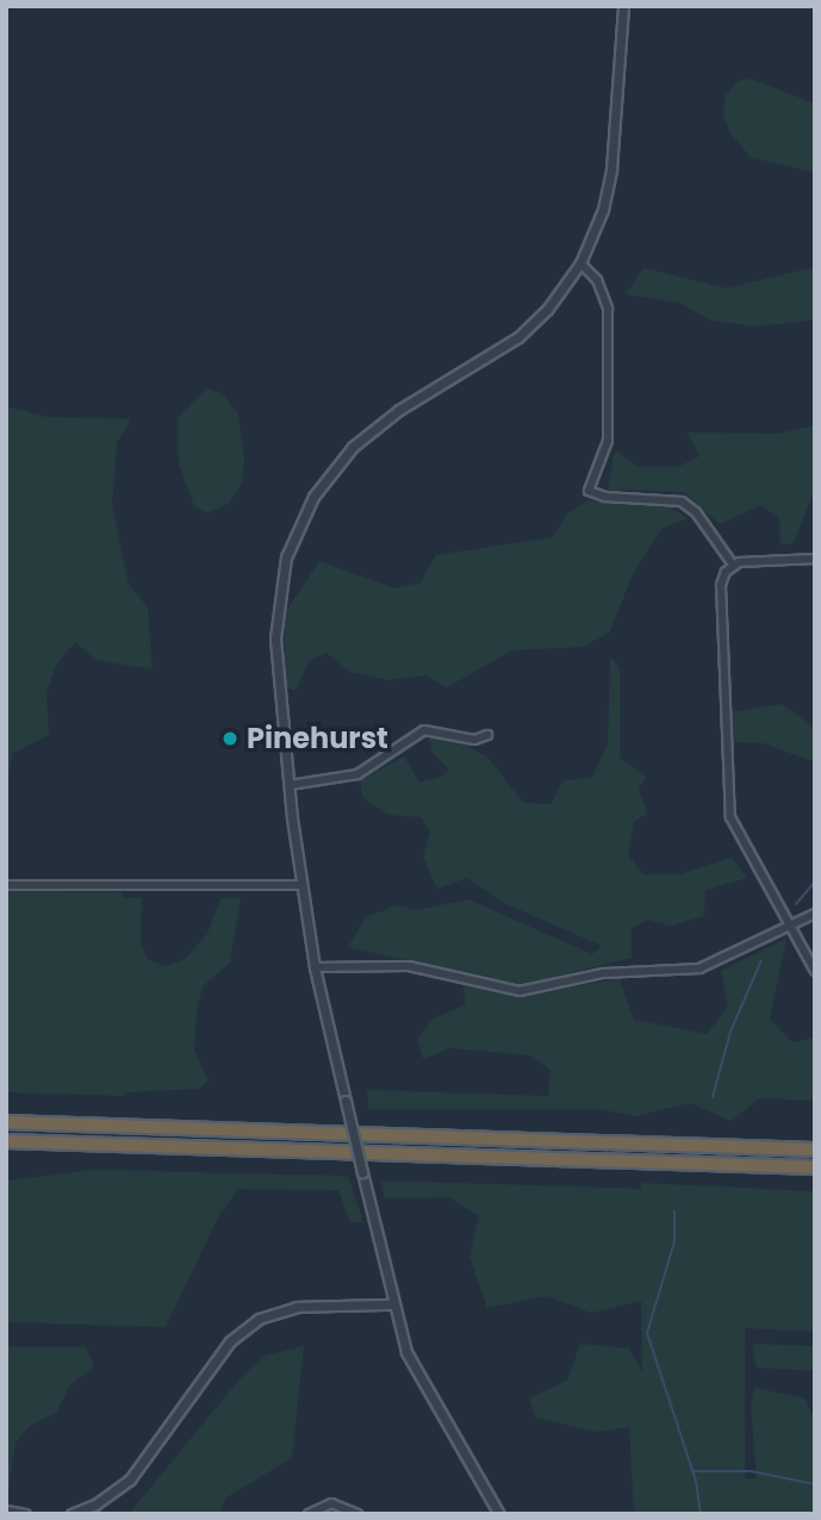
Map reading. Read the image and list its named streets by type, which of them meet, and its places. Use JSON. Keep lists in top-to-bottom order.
{
  "places": ["Pinehurst"]
}
